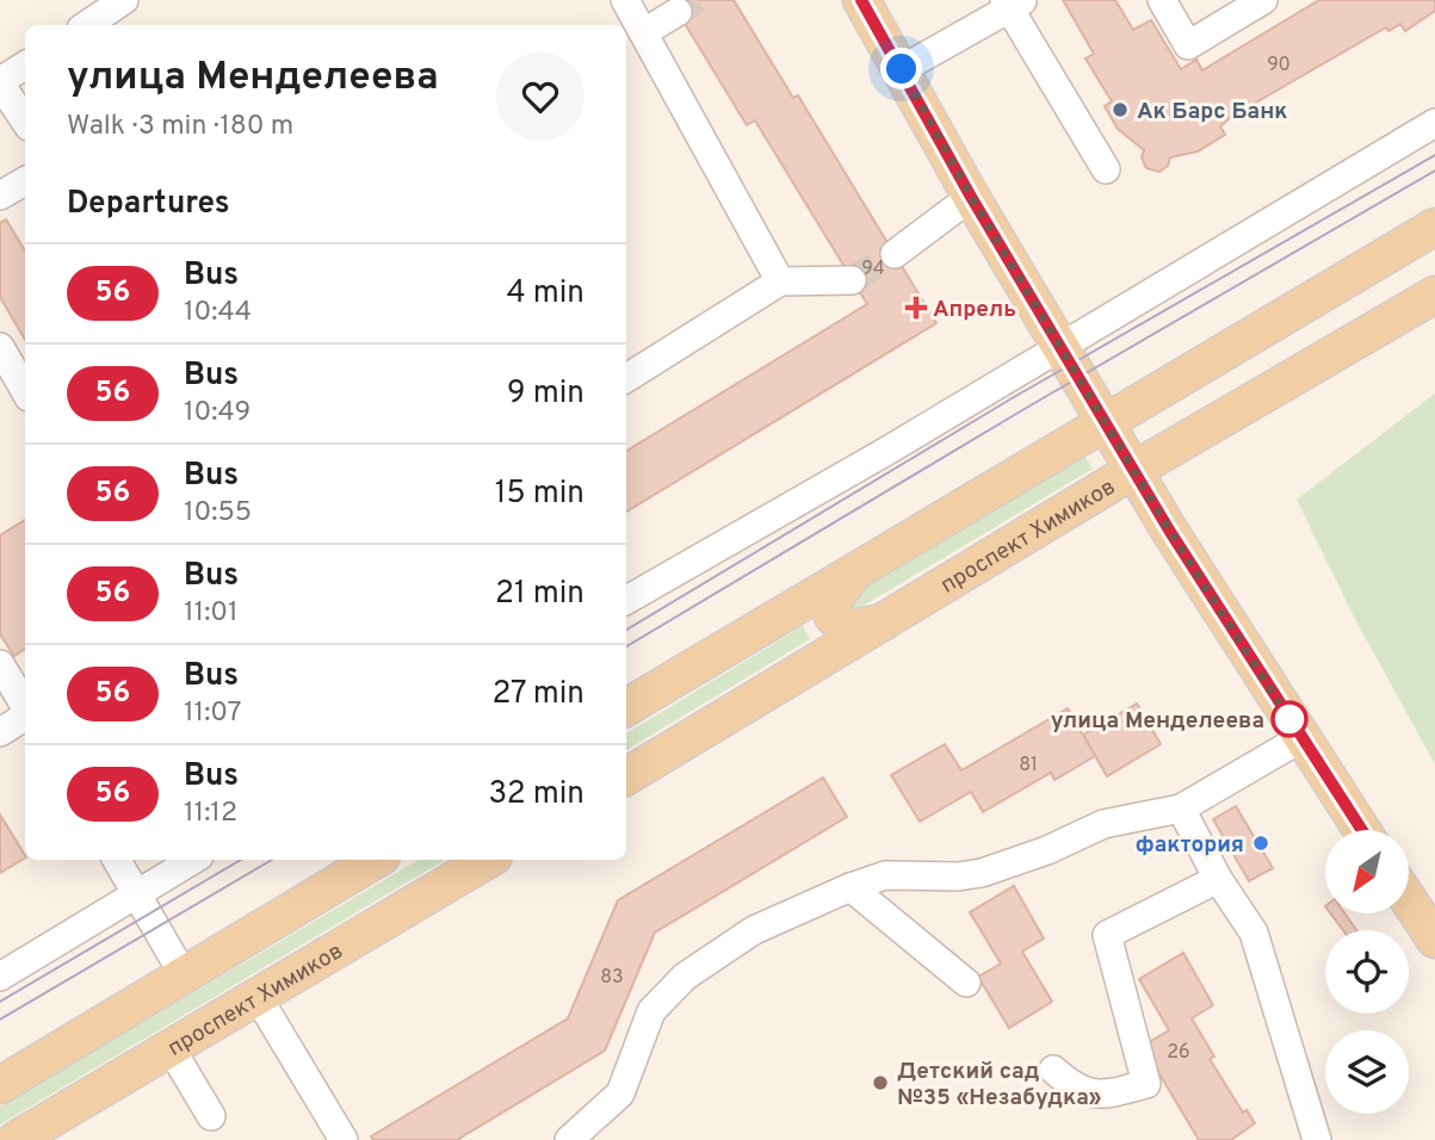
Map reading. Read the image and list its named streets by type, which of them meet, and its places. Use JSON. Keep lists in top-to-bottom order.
{
  "streets": {
    "main road": ["проспект Химиков"]
  },
  "places": {
    "other": [
      "Ак Барс Банк",
      "улица Менделеева",
      "фактория",
      "Детский сад №35 «Незабудка»"
    ],
    "health": ["Апрель"]
  },
  "lines": ["bus line 56"],
  "house_numbers": [
    "90",
    "94",
    "81",
    "83",
    "26"
  ],
  "north": "bottom left",
  "page": {
    "heading": [
      ["улица Менделеева", "Walk · 3 min · 180 m"],
      "Departures"
    ],
    "list": [
      {
        "mark": "56",
        "name": "Bus",
        "note": "10:44",
        "value": "4 min"
      },
      {
        "mark": "56",
        "name": "Bus",
        "note": "10:49",
        "value": "9 min"
      },
      {
        "mark": "56",
        "name": "Bus",
        "note": "10:55",
        "value": "15 min"
      },
      {
        "mark": "56",
        "name": "Bus",
        "note": "11:01",
        "value": "21 min"
      },
      {
        "mark": "56",
        "name": "Bus",
        "note": "11:07",
        "value": "27 min"
      },
      {
        "mark": "56",
        "name": "Bus",
        "note": "11:12",
        "value": "32 min"
      }
    ]
  }
}
